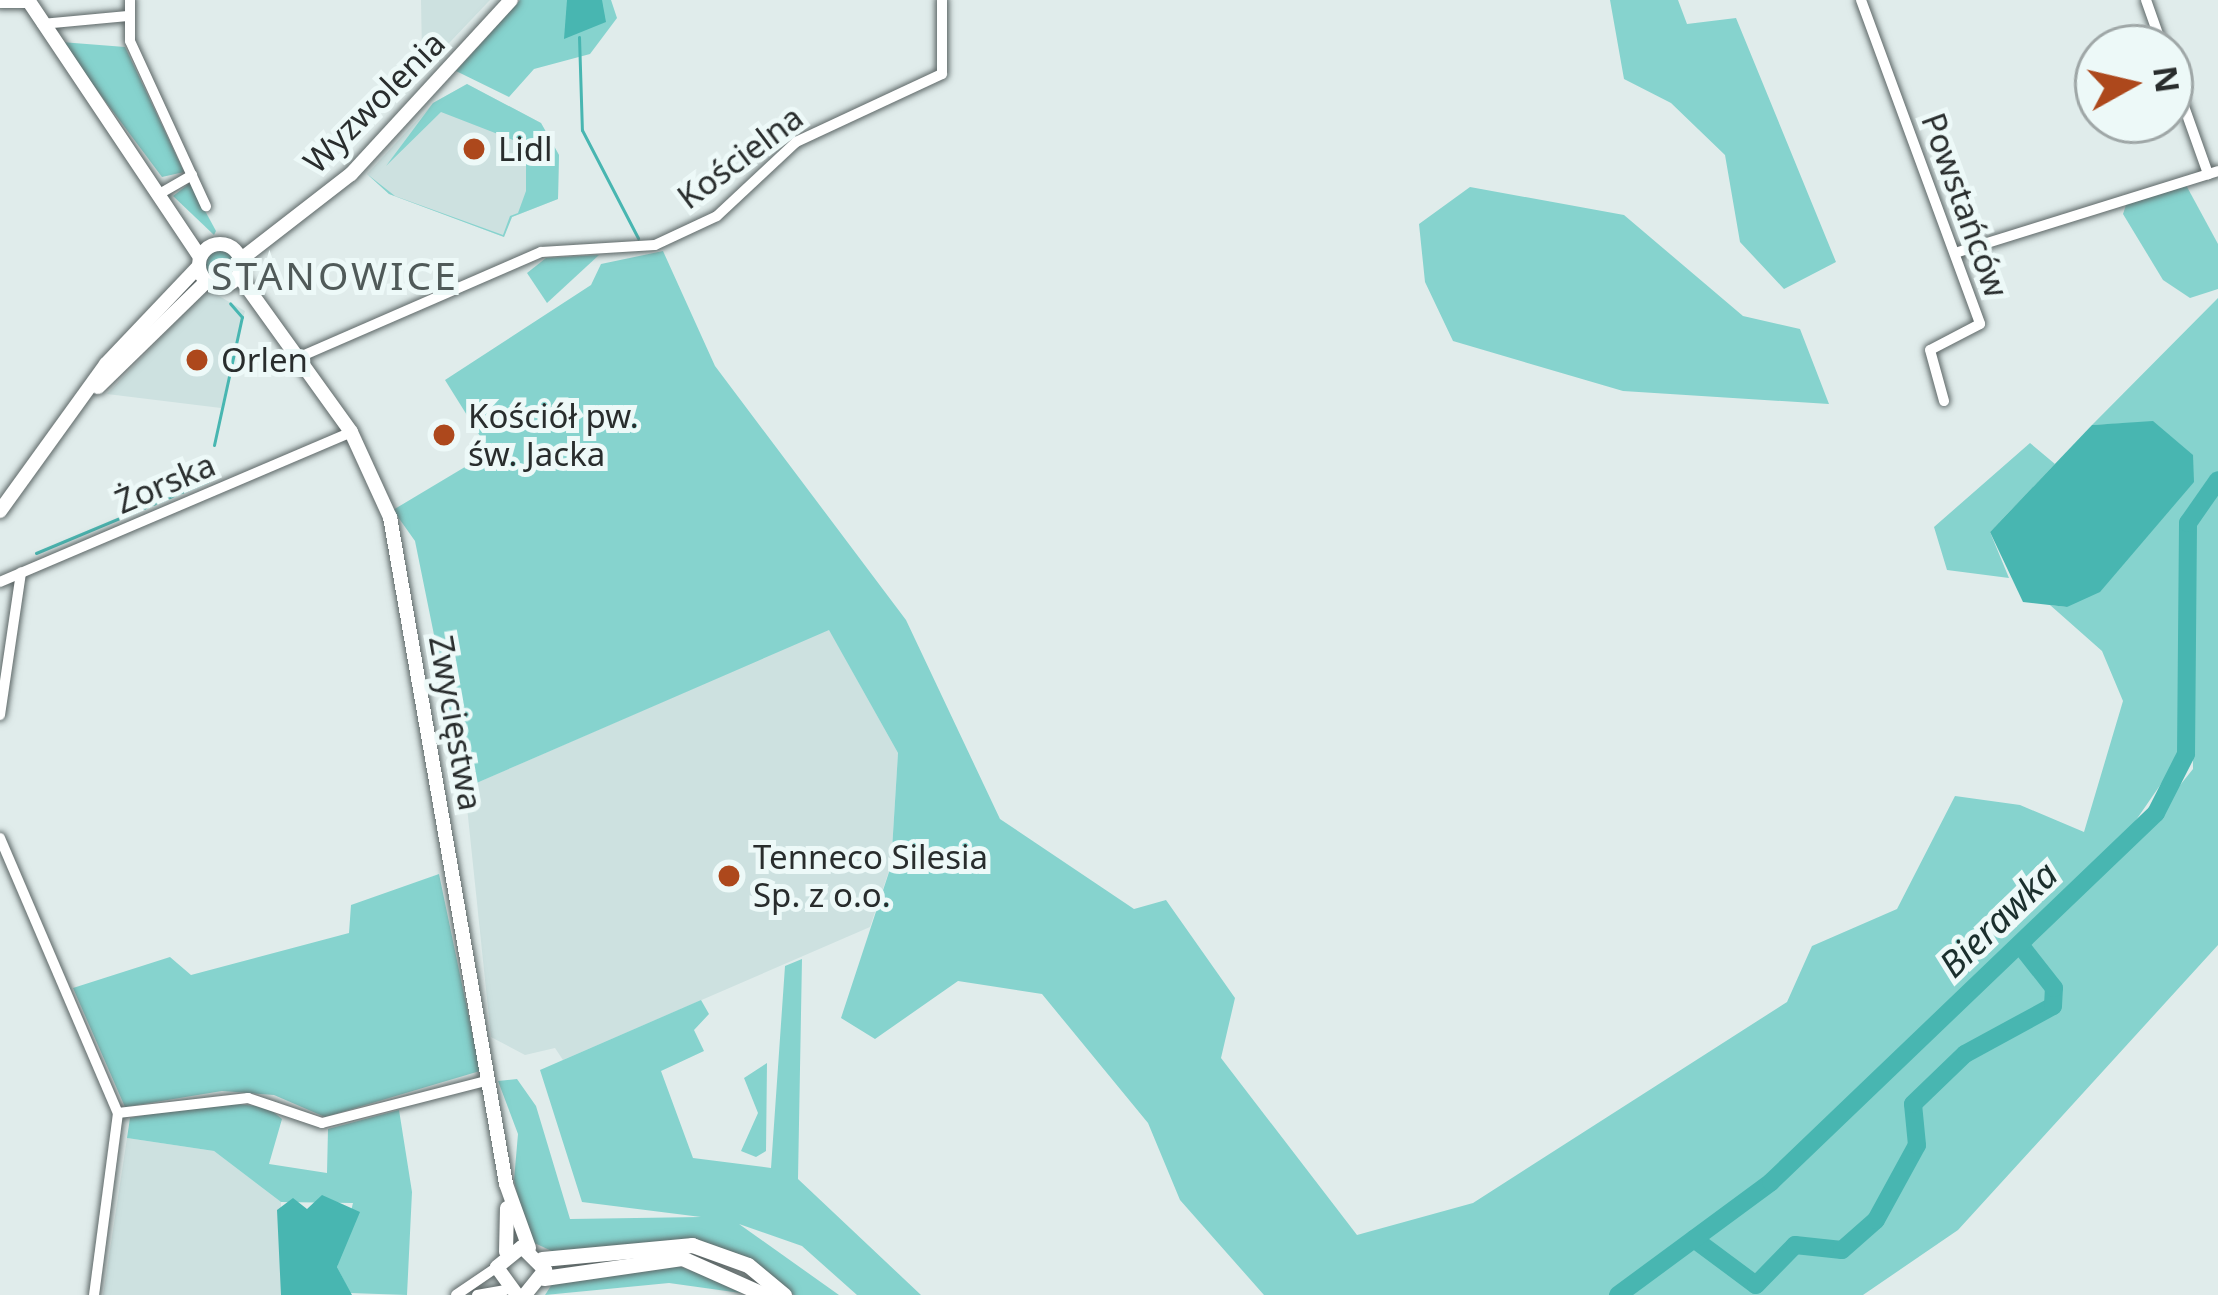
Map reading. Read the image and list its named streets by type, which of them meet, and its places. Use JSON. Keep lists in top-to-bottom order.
{
  "streets": {
    "main road": ["Wyzwolenia", "Zwycięstwa"],
    "street": ["Kościelna", "Powstańców", "Żorska"]
  },
  "crossings": [
    ["Wyzwolenia", "Zwycięstwa"],
    ["Kościelna", "Zwycięstwa"],
    ["Żorska", "Zwycięstwa"]
  ],
  "districts": ["STANOWICE"],
  "water": ["Bierawka"],
  "places": [
    "Lidl",
    "Orlen",
    "Kościół pw. św. Jacka",
    "Tenneco Silesia Sp. z o.o."
  ],
  "north": "right"
}
